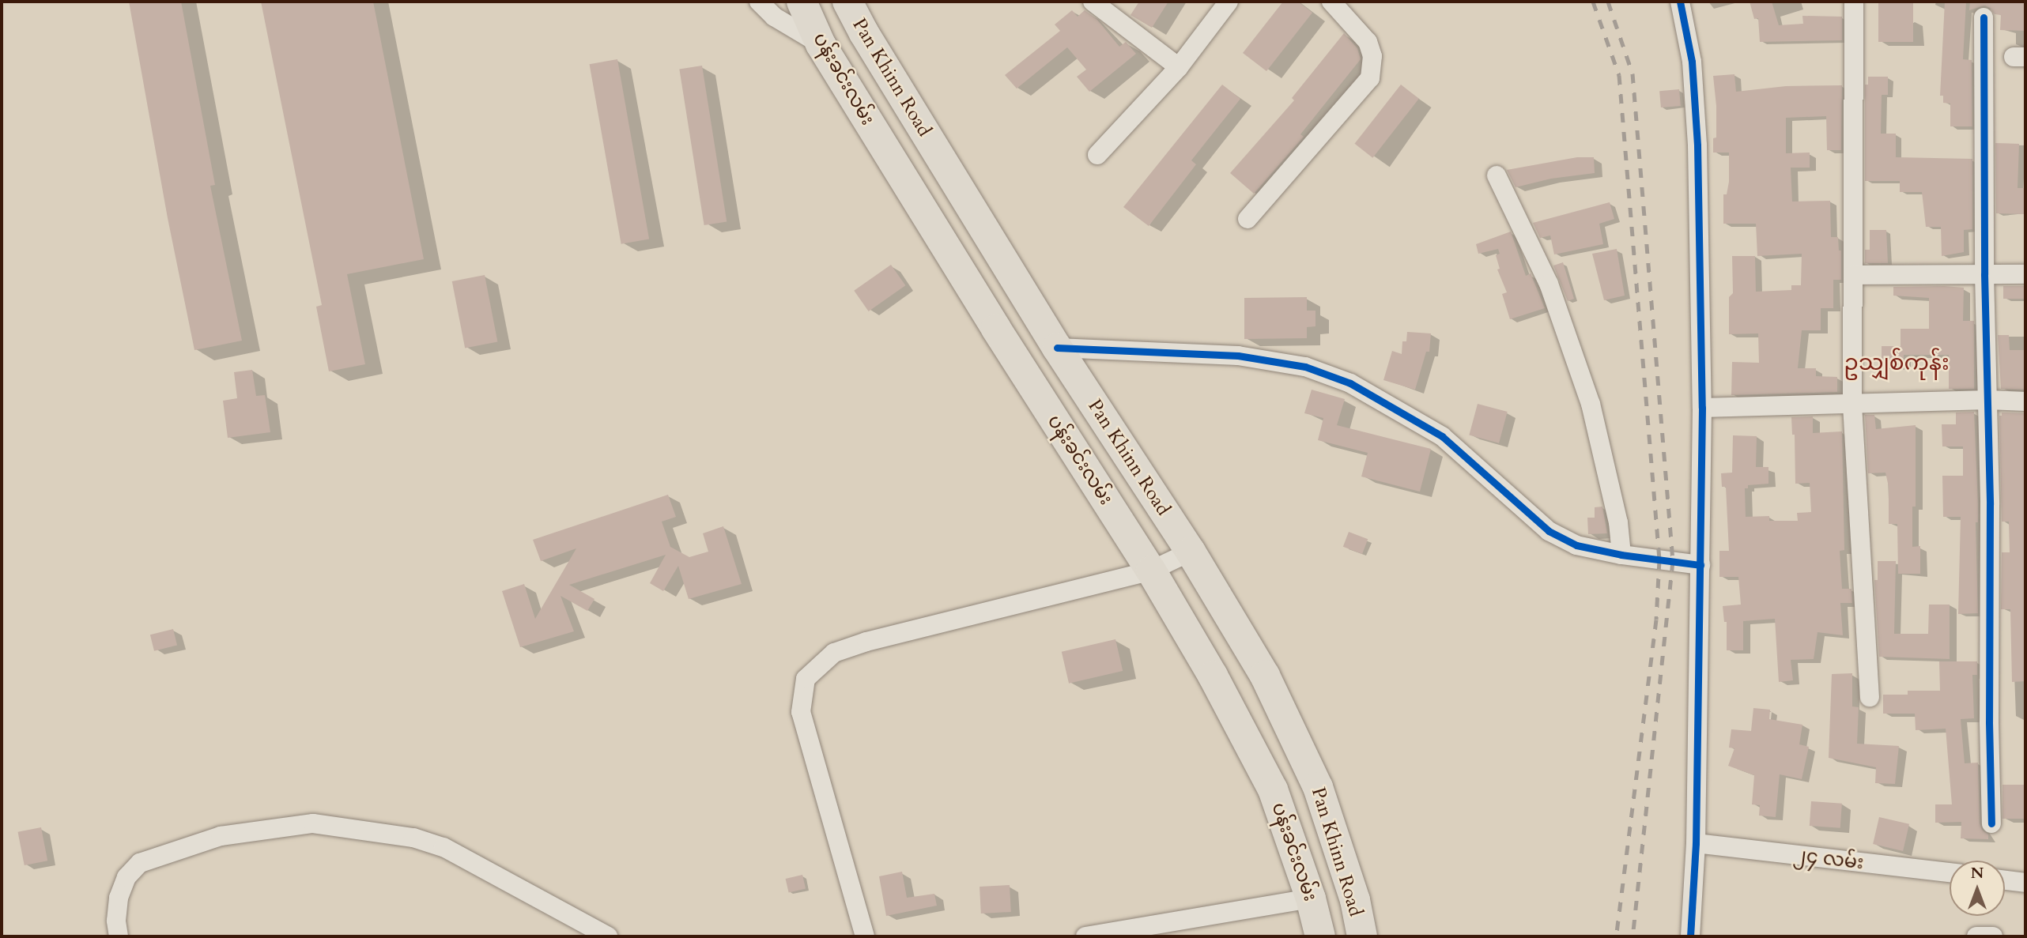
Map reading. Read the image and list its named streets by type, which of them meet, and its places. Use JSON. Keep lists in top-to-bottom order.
{
  "streets": {
    "main road": ["Pan Khinn Road", "ပန်းခင်းလမ်း"],
    "street": ["၂၄ လမ်း"]
  },
  "districts": ["ဥသျှစ်ကုန်း"],
  "north": "top"
}
